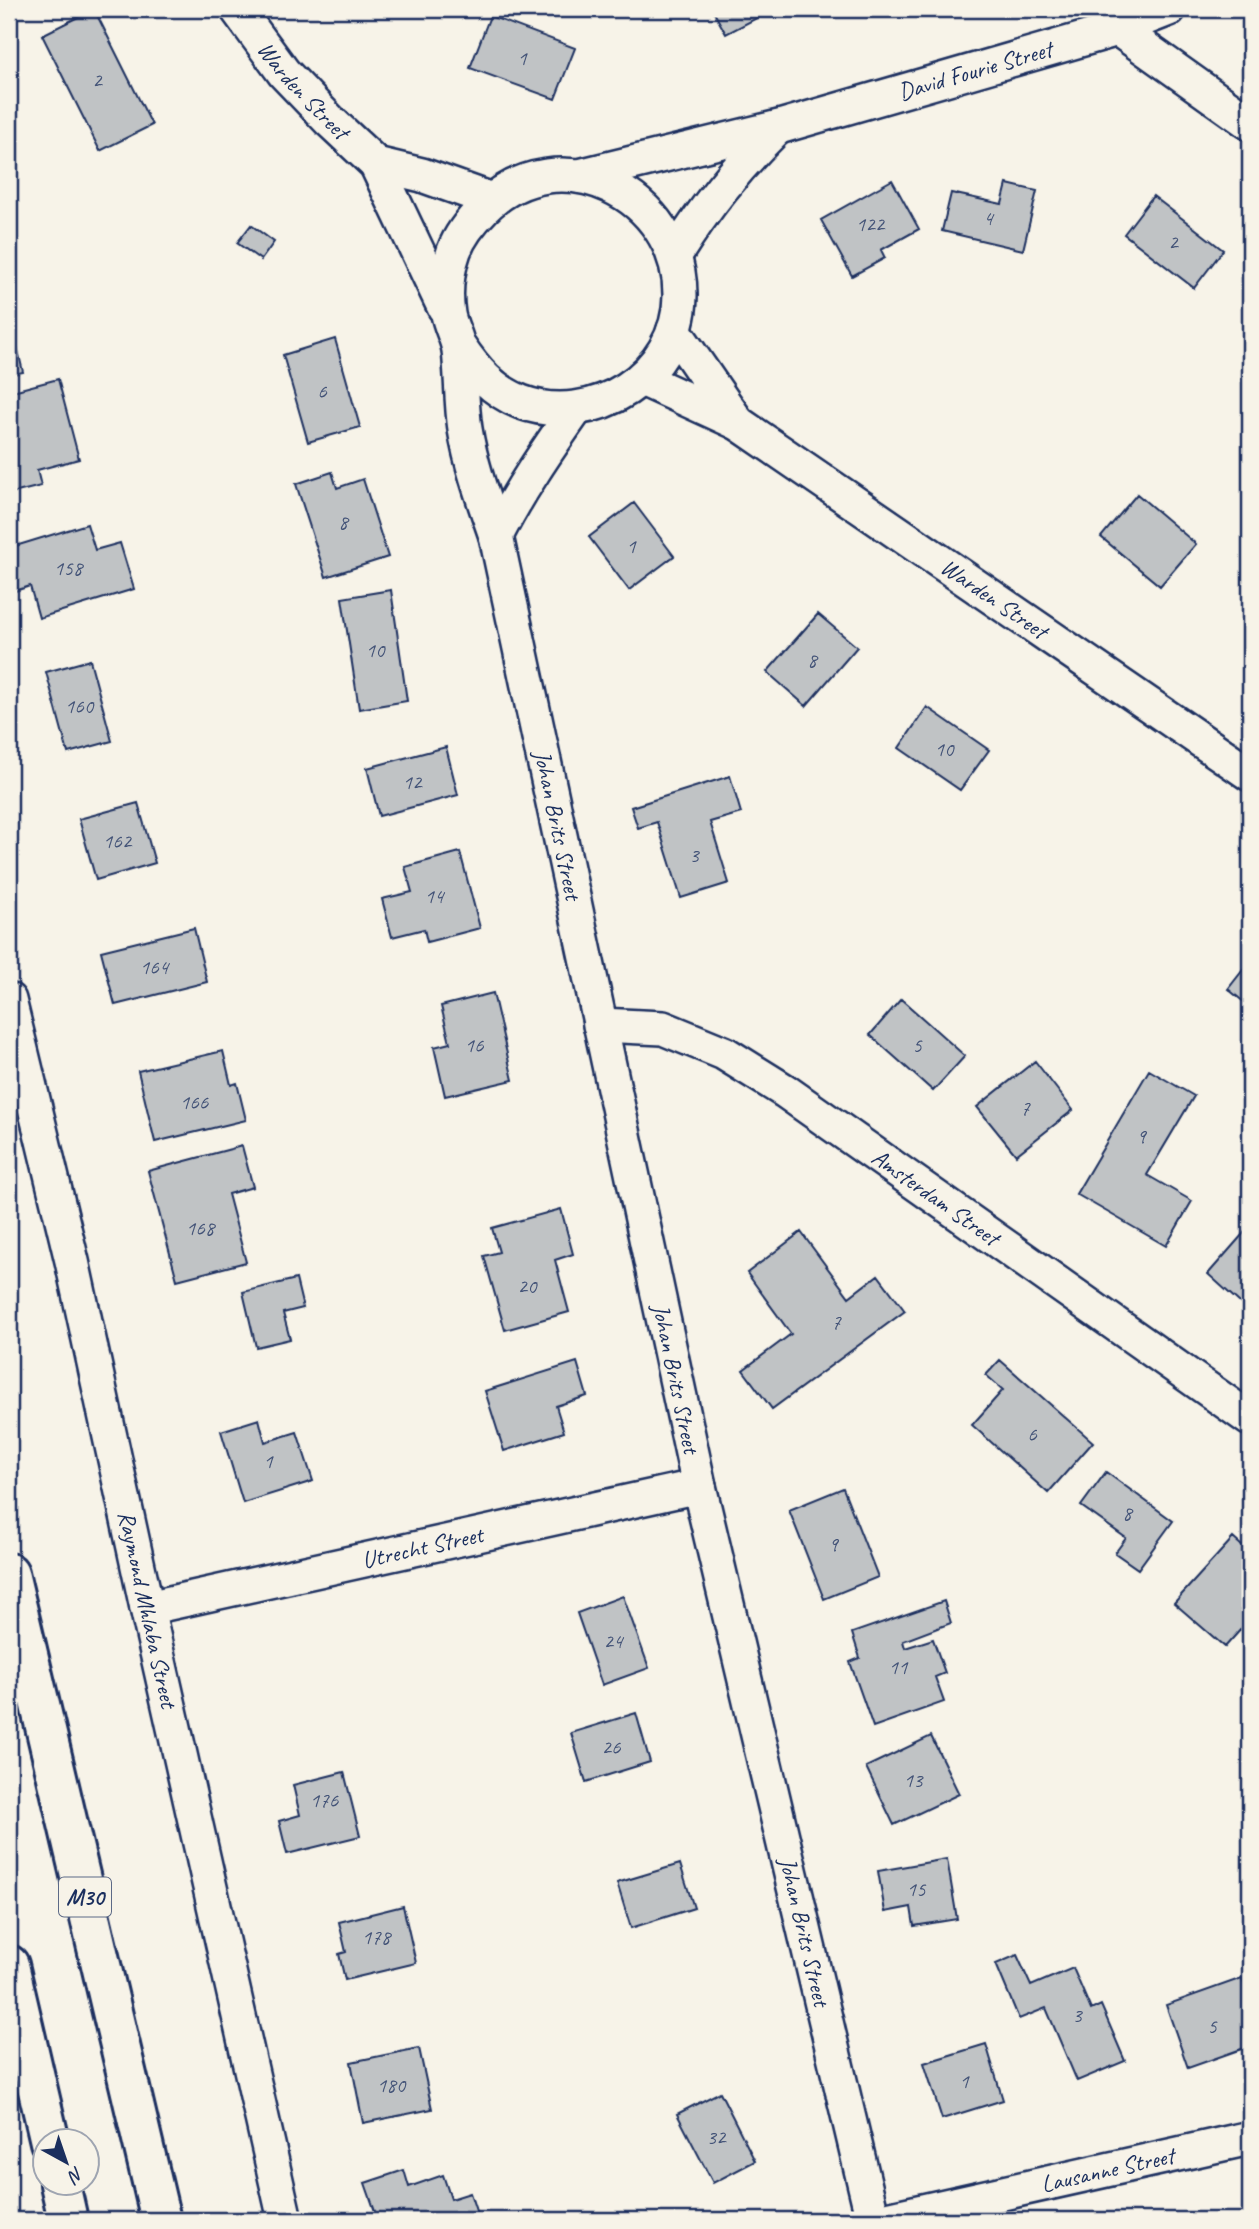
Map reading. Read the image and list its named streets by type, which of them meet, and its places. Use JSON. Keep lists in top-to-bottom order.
{
  "streets": {
    "main road": ["M30"],
    "street": [
      "David Fourie Street",
      "Warden Street",
      "Johan Brits Street",
      "Amsterdam Street",
      "Utrecht Street",
      "Raymond Mhlaba Street",
      "Lausanne Street"
    ]
  },
  "crossings": [
    ["David Fourie Street", "Warden Street"],
    ["David Fourie Street", "Johan Brits Street"],
    ["Warden Street", "Johan Brits Street"],
    ["Johan Brits Street", "Amsterdam Street"],
    ["Johan Brits Street", "Utrecht Street"],
    ["Utrecht Street", "Raymond Mhlaba Street"]
  ],
  "house_numbers": [
    "1",
    "2",
    "4",
    "122",
    "2",
    "6",
    "8",
    "1",
    "158",
    "10",
    "8",
    "160",
    "10",
    "12",
    "162",
    "3",
    "14",
    "164",
    "16",
    "5",
    "166",
    "7",
    "9",
    "168",
    "20",
    "7",
    "6",
    "1",
    "8",
    "9",
    "24",
    "11",
    "26",
    "13",
    "176",
    "15",
    "178",
    "3",
    "5",
    "1",
    "180",
    "32"
  ],
  "north": "bottom right"
}
